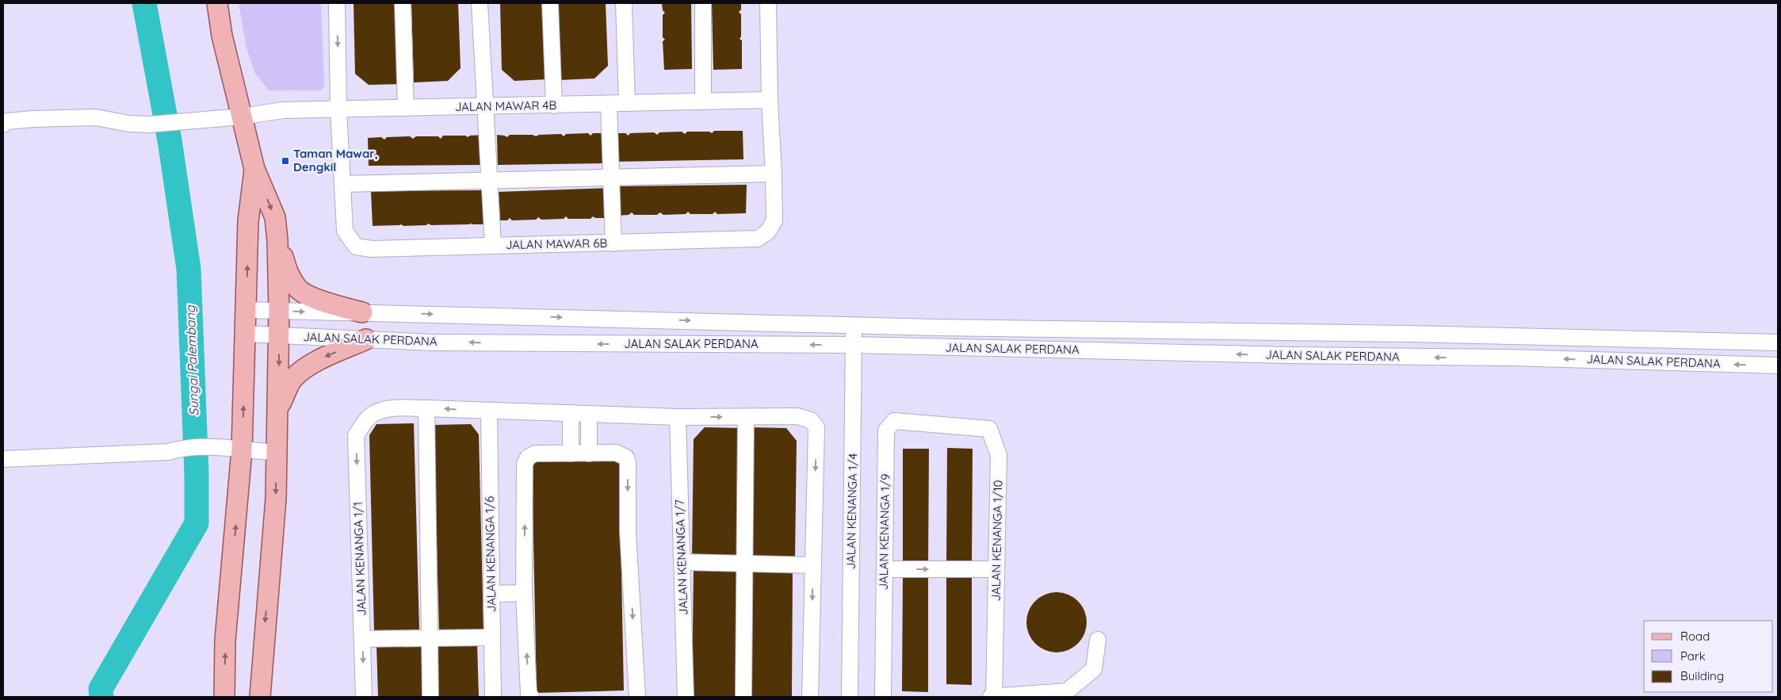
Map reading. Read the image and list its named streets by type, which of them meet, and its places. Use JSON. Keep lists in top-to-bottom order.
{
  "streets": {
    "street": [
      "JALAN MAWAR 4B",
      "JALAN MAWAR 6B",
      "JALAN SALAK PERDANA",
      "JALAN KENANGA 1/4",
      "JALAN KENANGA 1/9",
      "JALAN KENANGA 1/10",
      "JALAN KENANGA 1/6",
      "JALAN KENANGA 1/7",
      "JALAN KENANGA 1/1"
    ]
  },
  "crossings": [
    ["JALAN SALAK PERDANA", "JALAN KENANGA 1/4"],
    ["JALAN KENANGA 1/9", "JALAN KENANGA 1/10"]
  ],
  "water": ["Sungai Palembang"],
  "places": {
    "transit": ["Taman Mawar, Dengkil"]
  },
  "legend": ["Road", "Park", "Building"]
}
